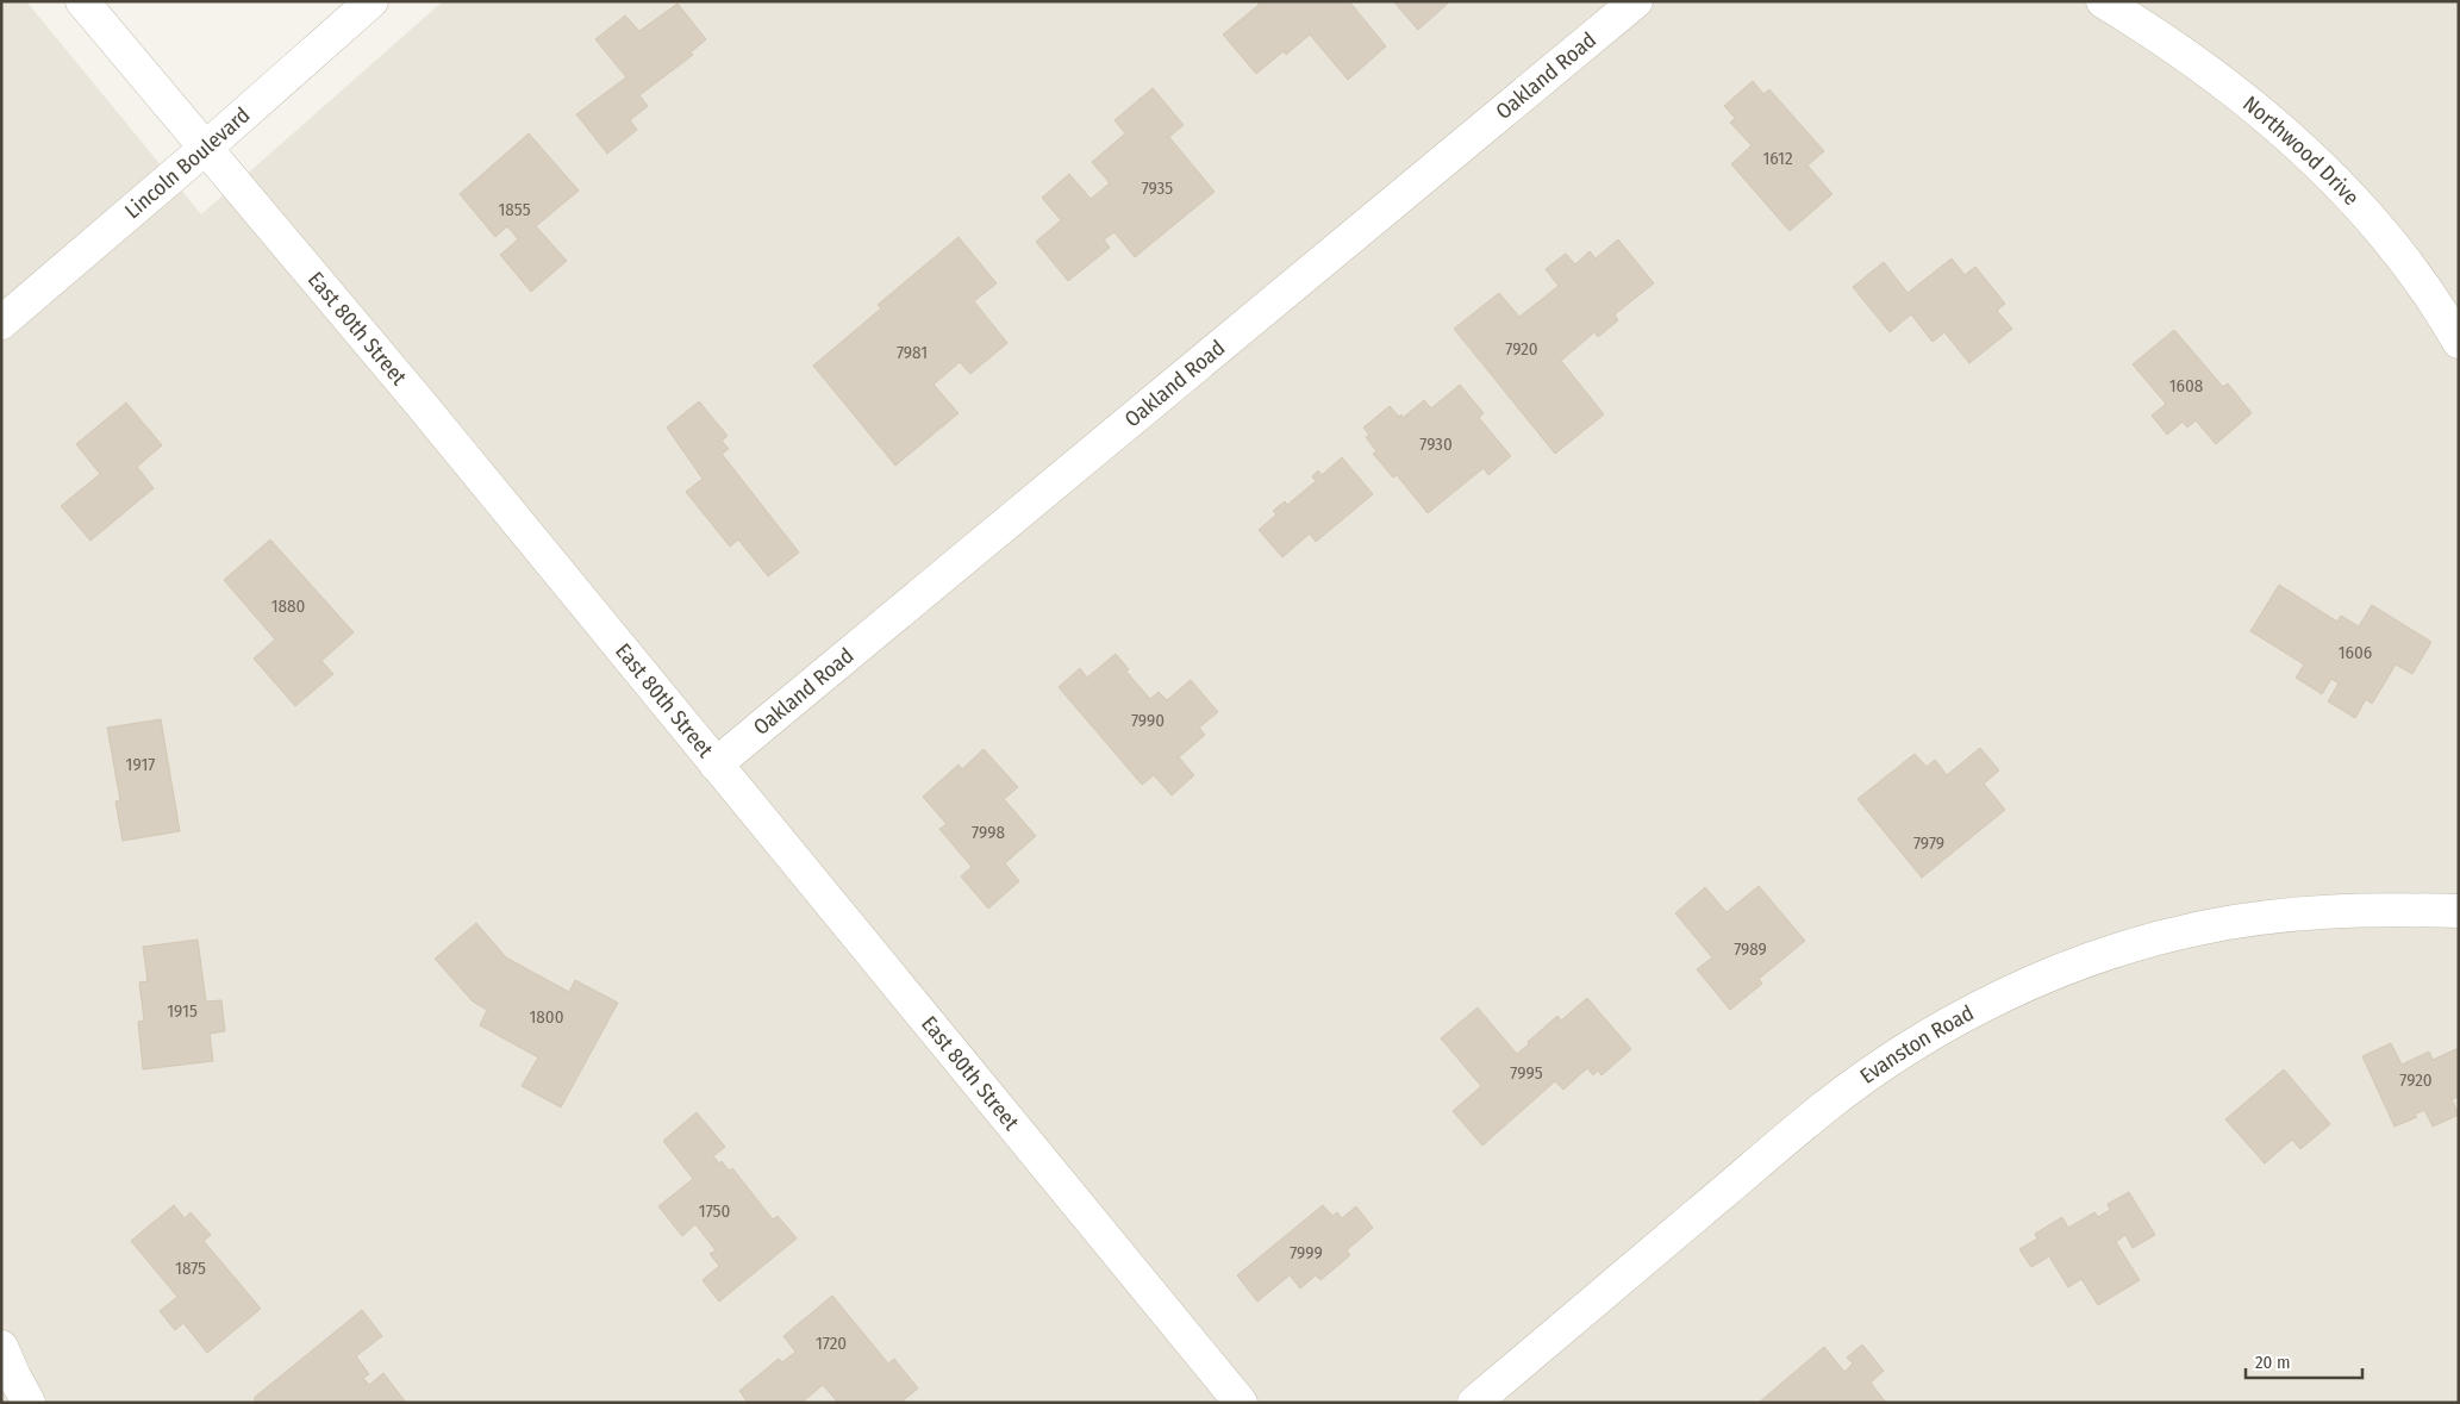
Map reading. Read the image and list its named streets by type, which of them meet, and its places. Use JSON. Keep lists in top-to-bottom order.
{
  "streets": {
    "street": [
      "Oakland Road",
      "Northwood Drive",
      "Lincoln Boulevard",
      "East 80th Street",
      "Evanston Road"
    ]
  },
  "crossings": [
    ["Oakland Road", "East 80th Street"],
    ["Lincoln Boulevard", "East 80th Street"]
  ],
  "house_numbers": [
    "1612",
    "7935",
    "1855",
    "7920",
    "7981",
    "1608",
    "7930",
    "1880",
    "1606",
    "7990",
    "1917",
    "7998",
    "7979",
    "7989",
    "1915",
    "1800",
    "7995",
    "7920",
    "1750",
    "7999",
    "1875",
    "1720"
  ],
  "scale_bar": "20 m"
}
